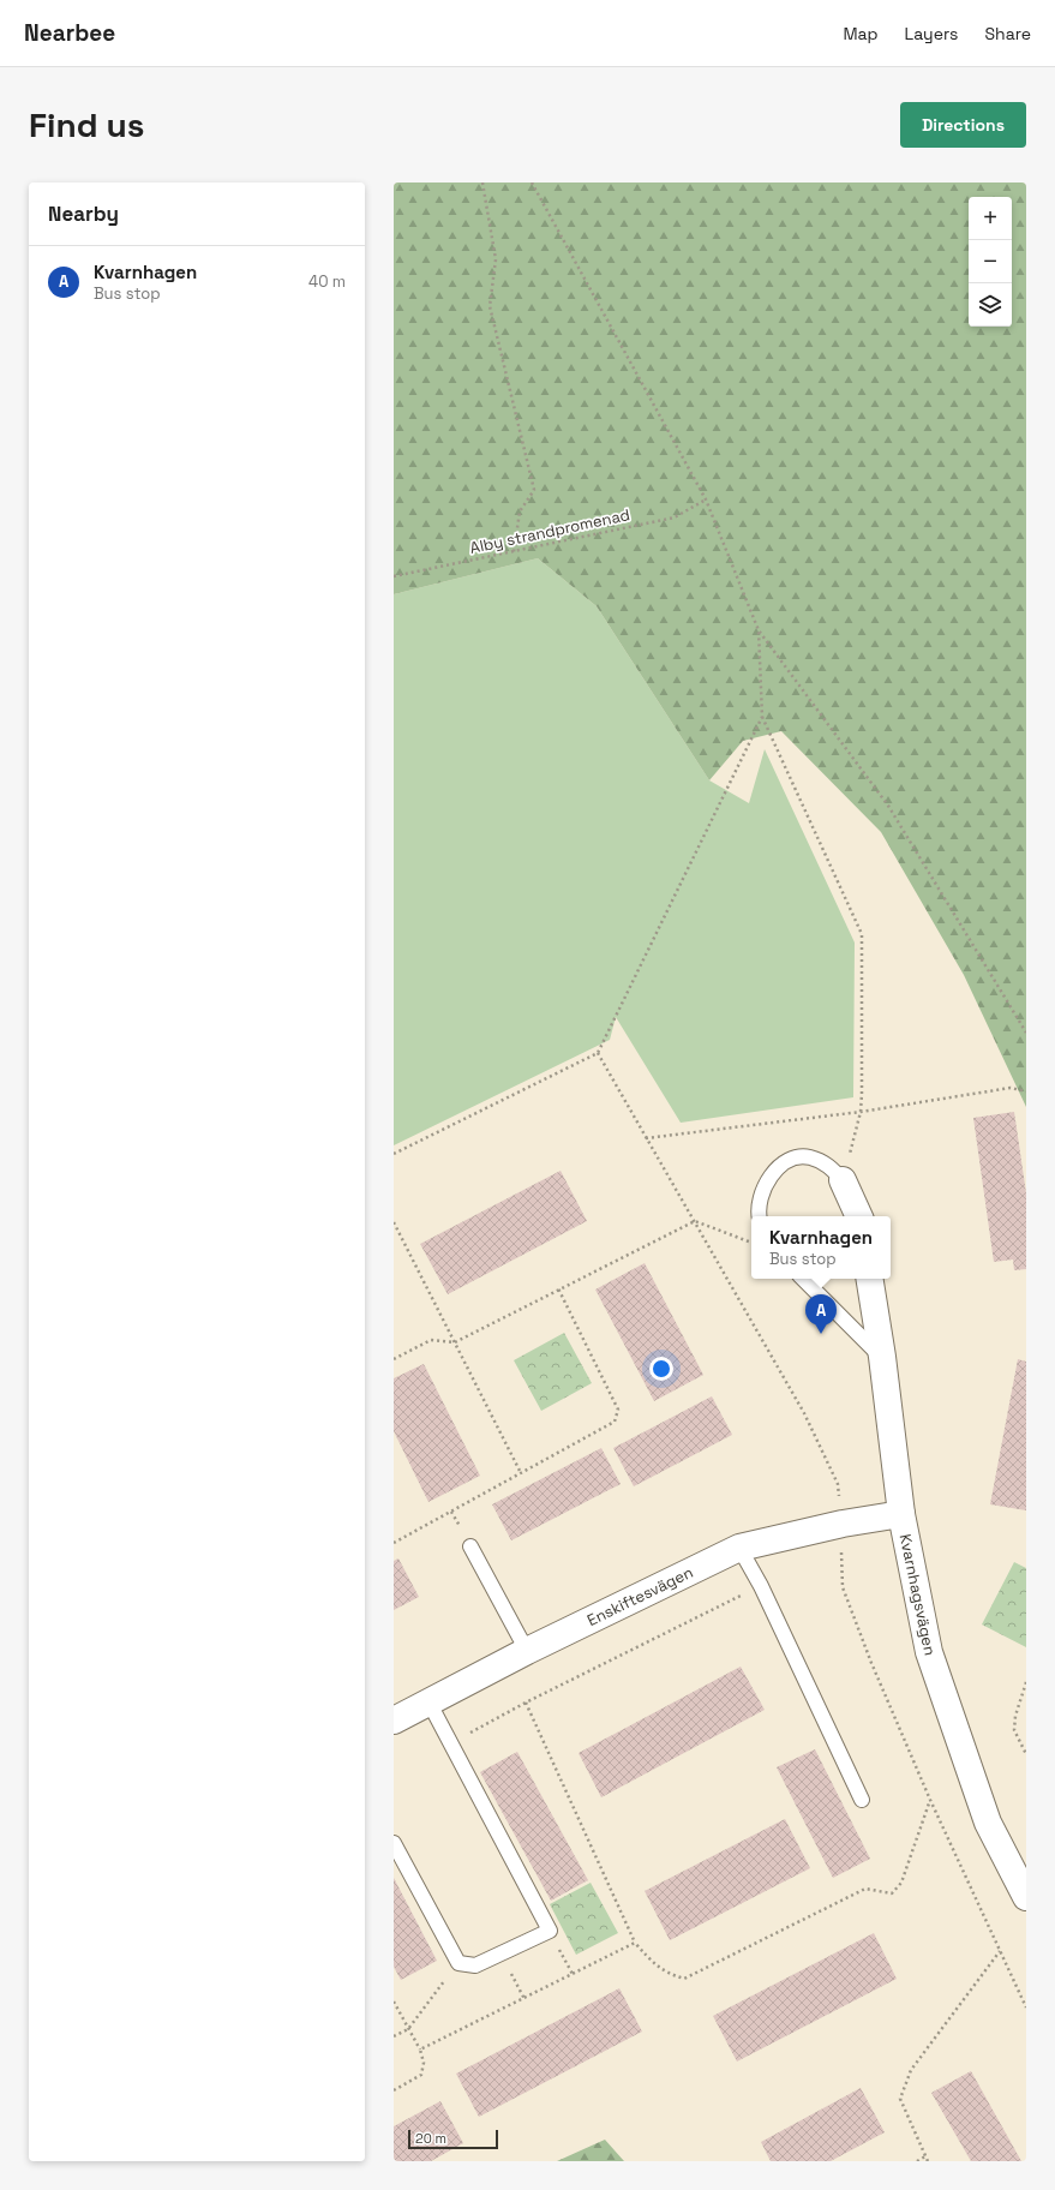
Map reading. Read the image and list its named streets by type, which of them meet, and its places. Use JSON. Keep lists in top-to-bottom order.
{
  "streets": {
    "street": ["Kvarnhagsvägen", "Enskiftesvägen"],
    "path": ["Alby strandpromenad"]
  },
  "crossings": [
    ["Kvarnhagsvägen", "Enskiftesvägen"]
  ],
  "scale_bar": "20 m",
  "page": {
    "header": "Nearbee",
    "nav": ["Map", "Layers", "Share"],
    "buttons": "Directions",
    "title": "Find us",
    "heading": "Nearby",
    "map_buttons": ["+", "−"],
    "list": [
      {
        "mark": "A",
        "name": "Kvarnhagen",
        "note": "Bus stop",
        "value": "40 m"
      }
    ],
    "popup": ["Kvarnhagen", "Bus stop"],
    "pins": "A",
    "scale": "20 m"
  }
}
